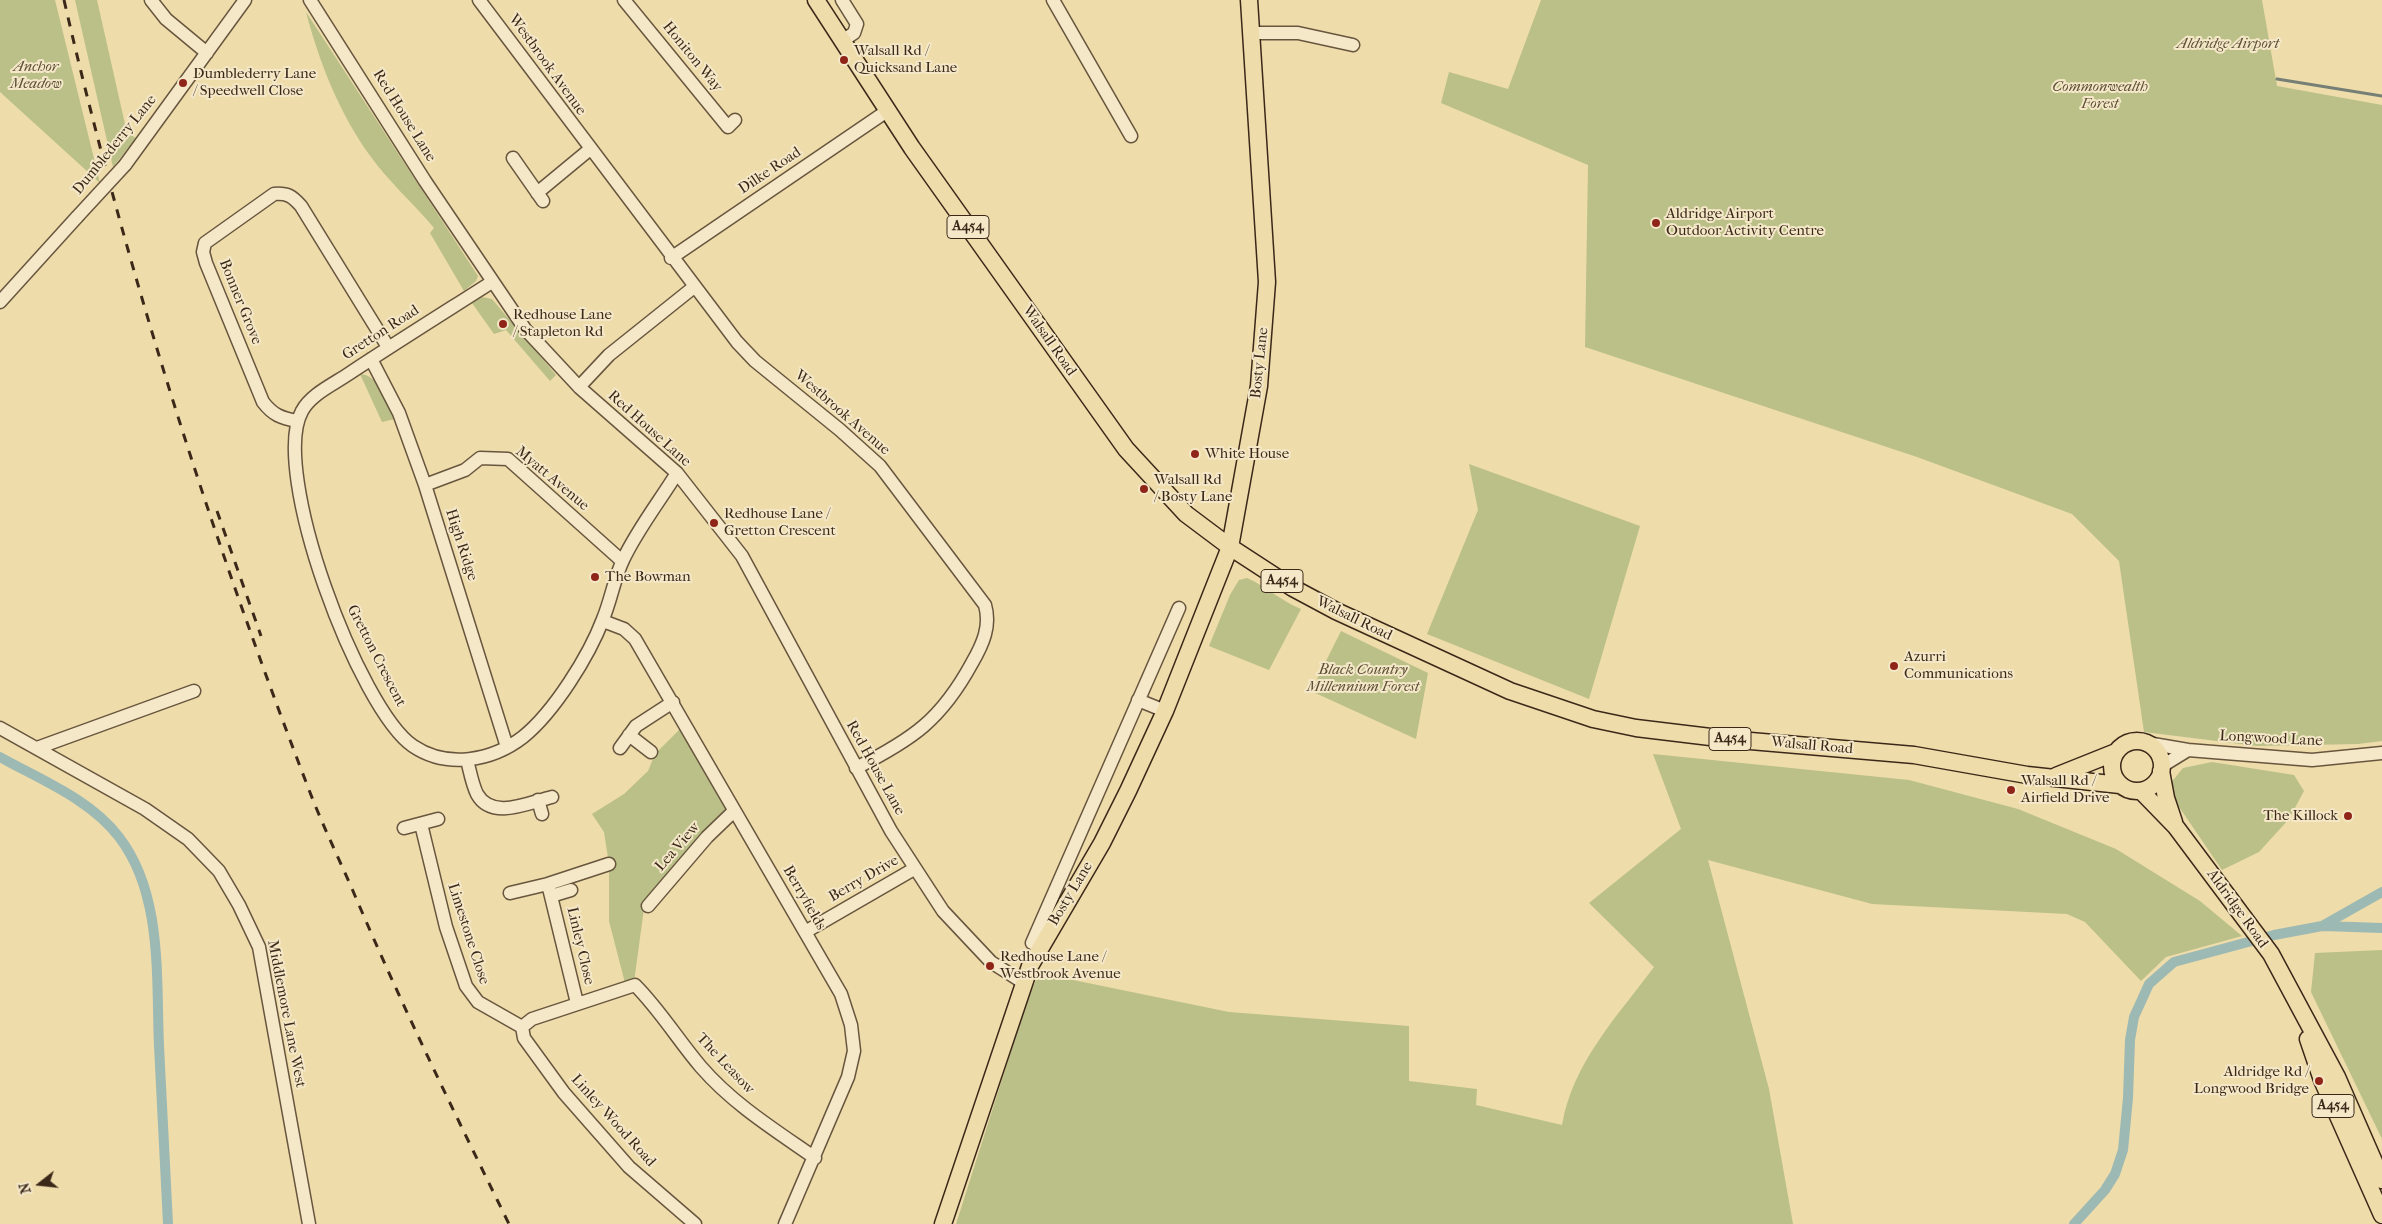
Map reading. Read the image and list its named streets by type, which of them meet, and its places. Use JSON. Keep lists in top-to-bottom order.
{
  "streets": {
    "main road": [
      "A454",
      "Walsall Road",
      "Bosty Lane",
      "Aldridge Road"
    ],
    "street": [
      "Honiton Way",
      "Westbrook Avenue",
      "Red House Lane",
      "Dumblederry Lane",
      "Dilke Road",
      "Bonner Grove",
      "Gretton Road",
      "Myatt Avenue",
      "High Ridge",
      "Gretton Crescent",
      "Longwood Lane",
      "Lea View",
      "Berry Drive",
      "Berryfields",
      "Limestone Close",
      "Linley Close",
      "Middlemore Lane West",
      "The Leasow",
      "Linley Wood Road"
    ]
  },
  "crossings": [
    ["Westbrook Avenue", "Red House Lane"],
    ["Westbrook Avenue", "Dilke Road"],
    ["Red House Lane", "Gretton Road"],
    ["Red House Lane", "Bosty Lane"],
    ["Red House Lane", "Gretton Crescent"],
    ["Red House Lane", "Berry Drive"],
    ["Dilke Road", "Walsall Road"],
    ["Bonner Grove", "Gretton Road"],
    ["Bonner Grove", "Gretton Crescent"],
    ["Gretton Road", "High Ridge"],
    ["Gretton Road", "Gretton Crescent"],
    ["Walsall Road", "Bosty Lane"],
    ["Walsall Road", "Longwood Lane"],
    ["Walsall Road", "Aldridge Road"],
    ["Myatt Avenue", "High Ridge"],
    ["Myatt Avenue", "Gretton Crescent"],
    ["High Ridge", "Gretton Crescent"],
    ["Gretton Crescent", "Berryfields"],
    ["Longwood Lane", "Aldridge Road"],
    ["Lea View", "Berryfields"],
    ["Berry Drive", "Berryfields"],
    ["Berryfields", "The Leasow"],
    ["Limestone Close", "Linley Wood Road"],
    ["Linley Close", "The Leasow"]
  ],
  "parks": [
    "Aldridge Airport",
    "Anchor Meadow",
    "Commonwealth Forest",
    "Black Country Millennium Forest"
  ],
  "places": [
    "Walsall Rd / Quicksand Lane",
    "Dumblederry Lane / Speedwell Close",
    "Aldridge Airport Outdoor Activity Centre",
    "Redhouse Lane / Stapleton Rd",
    "White House",
    "Walsall Rd / Bosty Lane",
    "Redhouse Lane / Gretton Crescent",
    "The Bowman",
    "Azurri Communications",
    "Walsall Rd / Airfield Drive",
    "The Killock",
    "Redhouse Lane / Westbrook Avenue",
    "Aldridge Rd / Longwood Bridge"
  ],
  "north": "left"
}
